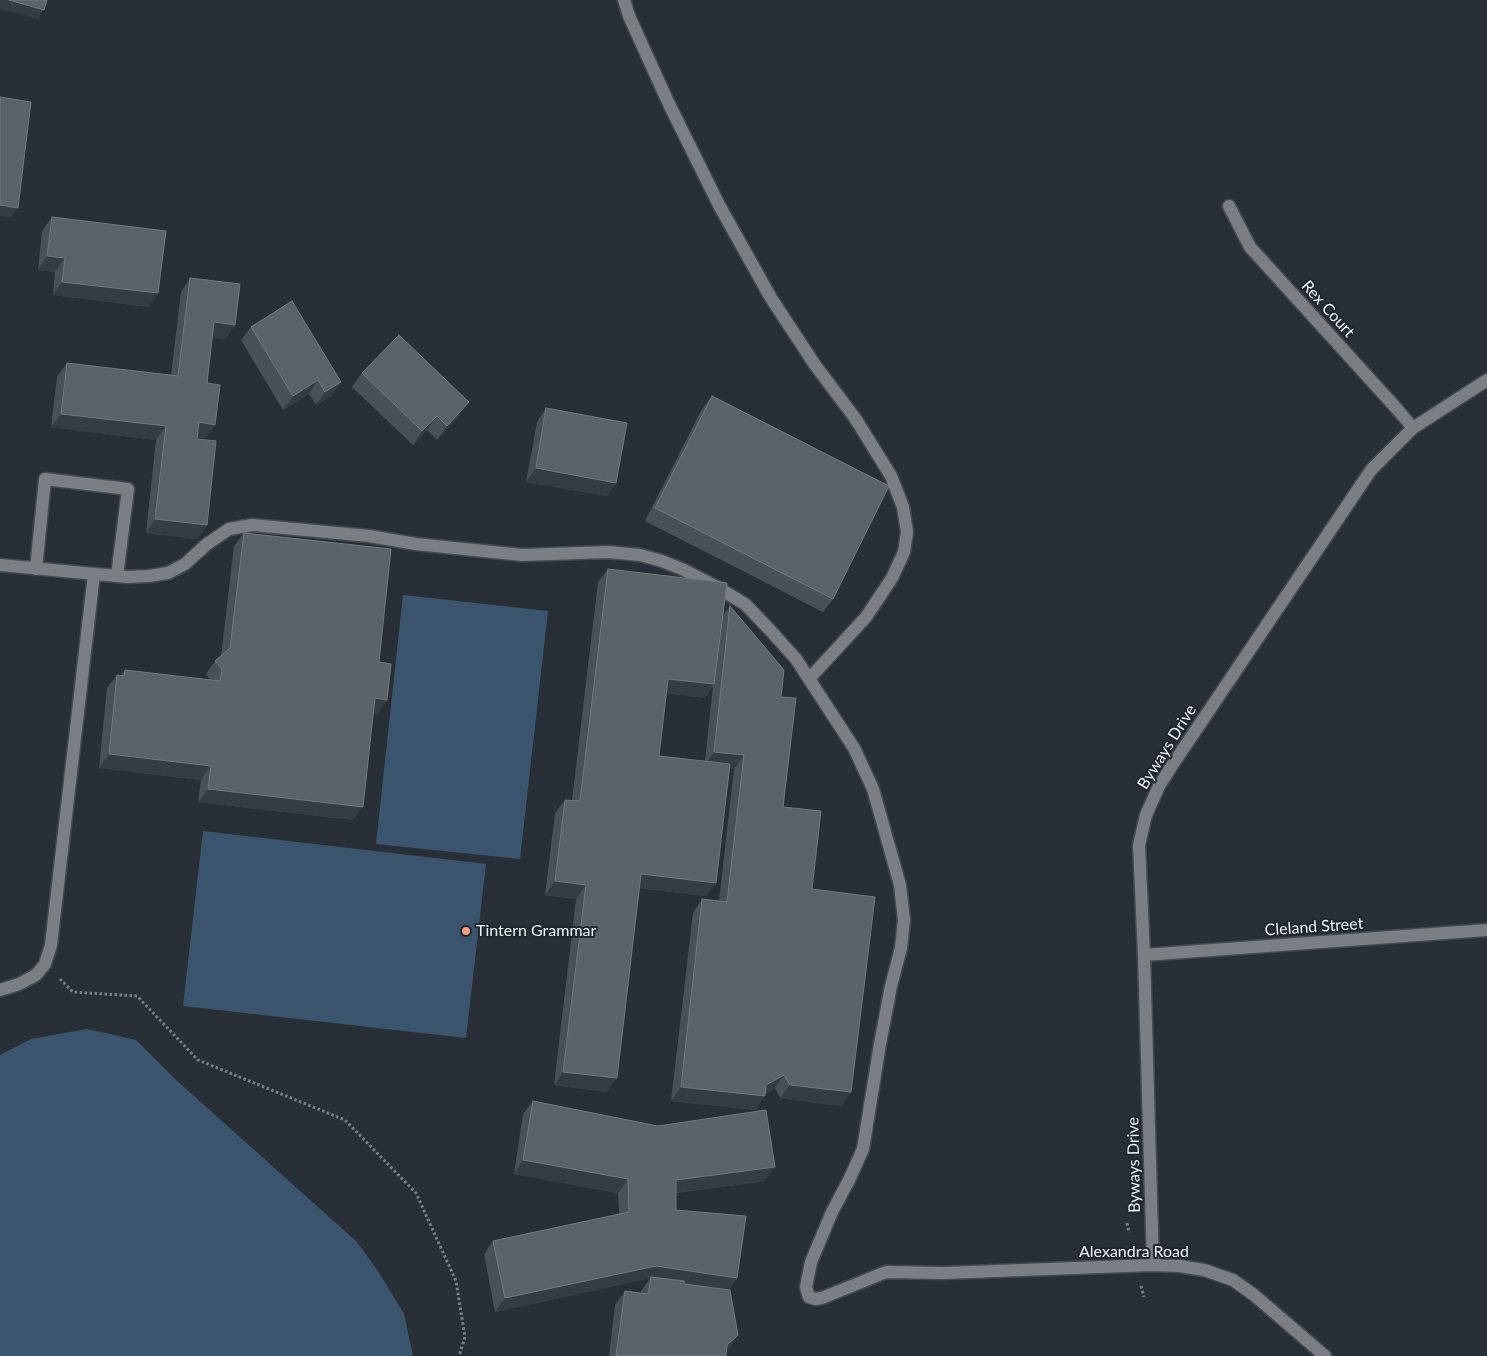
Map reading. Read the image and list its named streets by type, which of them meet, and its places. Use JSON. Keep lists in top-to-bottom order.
{
  "streets": {
    "street": [
      "Rex Court",
      "Byways Drive",
      "Cleland Street",
      "Alexandra Road"
    ]
  },
  "crossings": [
    ["Rex Court", "Byways Drive"],
    ["Byways Drive", "Cleland Street"],
    ["Byways Drive", "Alexandra Road"]
  ],
  "places": ["Tintern Grammar"]
}
